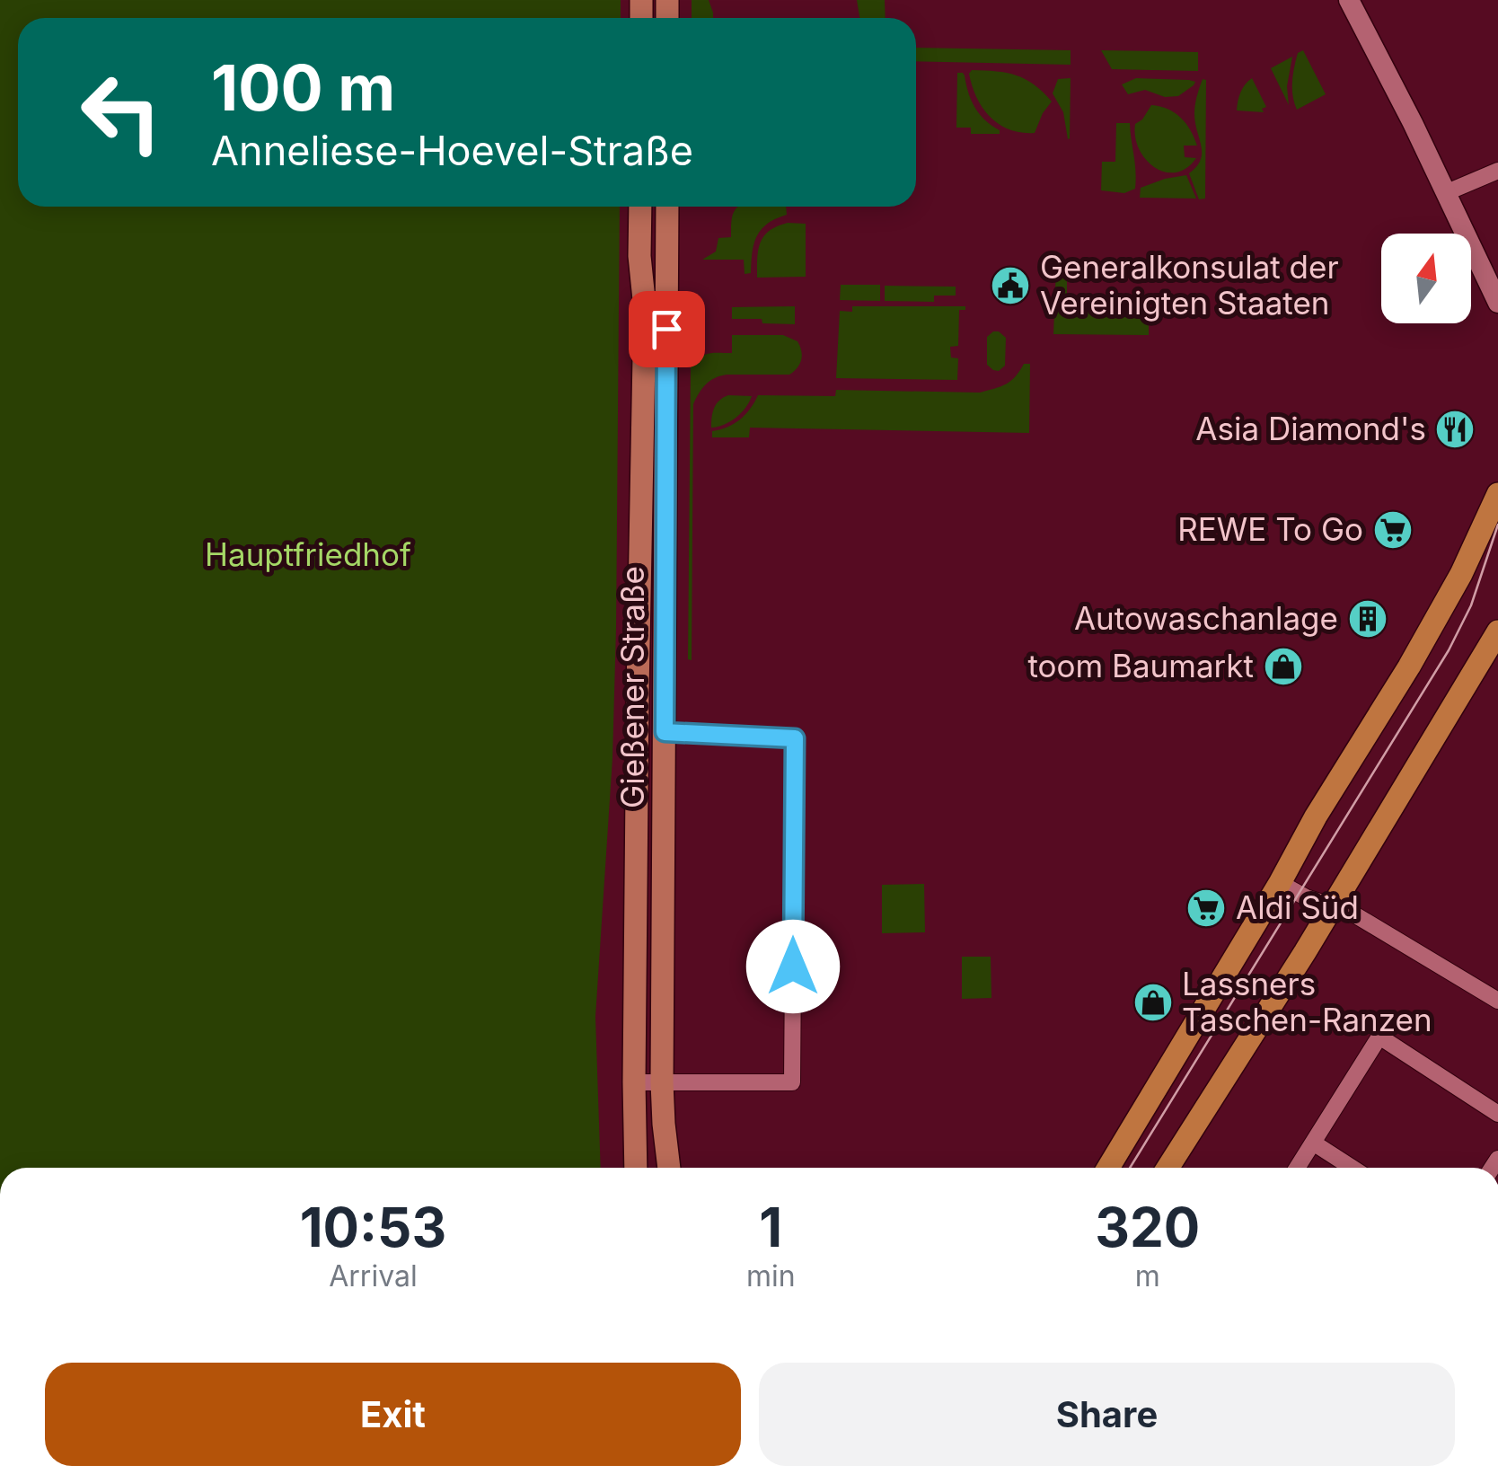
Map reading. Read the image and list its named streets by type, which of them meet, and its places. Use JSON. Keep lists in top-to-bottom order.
{
  "streets": {
    "main road": ["Gießener Straße"]
  },
  "parks": ["Hauptfriedhof"],
  "places": {
    "public building": ["Generalkonsulat der Vereinigten Staaten"],
    "restaurant": ["Asia Diamond's"],
    "supermarket": ["REWE To Go", "Aldi Süd"],
    "building": ["Autowaschanlage"],
    "shop": ["toom Baumarkt", "Lassners Taschen-Ranzen"]
  },
  "north": "top",
  "page": {
    "turn": ["100 m", "Anneliese-Hoevel-Straße"],
    "eta": [
      "10:53",
      "Arrival",
      "1",
      "min",
      "320",
      "m"
    ],
    "buttons": ["Exit", "Share"]
  }
}
